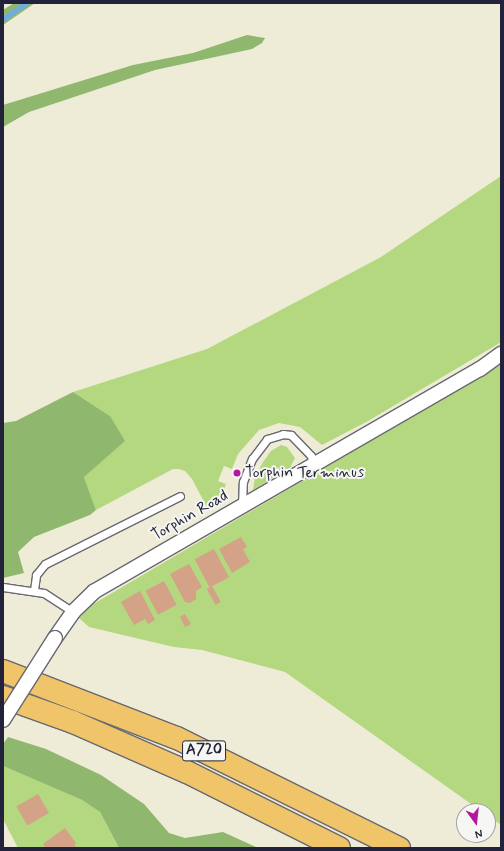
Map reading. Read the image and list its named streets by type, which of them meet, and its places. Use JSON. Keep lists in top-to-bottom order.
{
  "streets": {
    "highway": ["A720"],
    "street": ["Torphin Road"]
  },
  "places": ["Torphin Terminus"],
  "north": "bottom"
}
